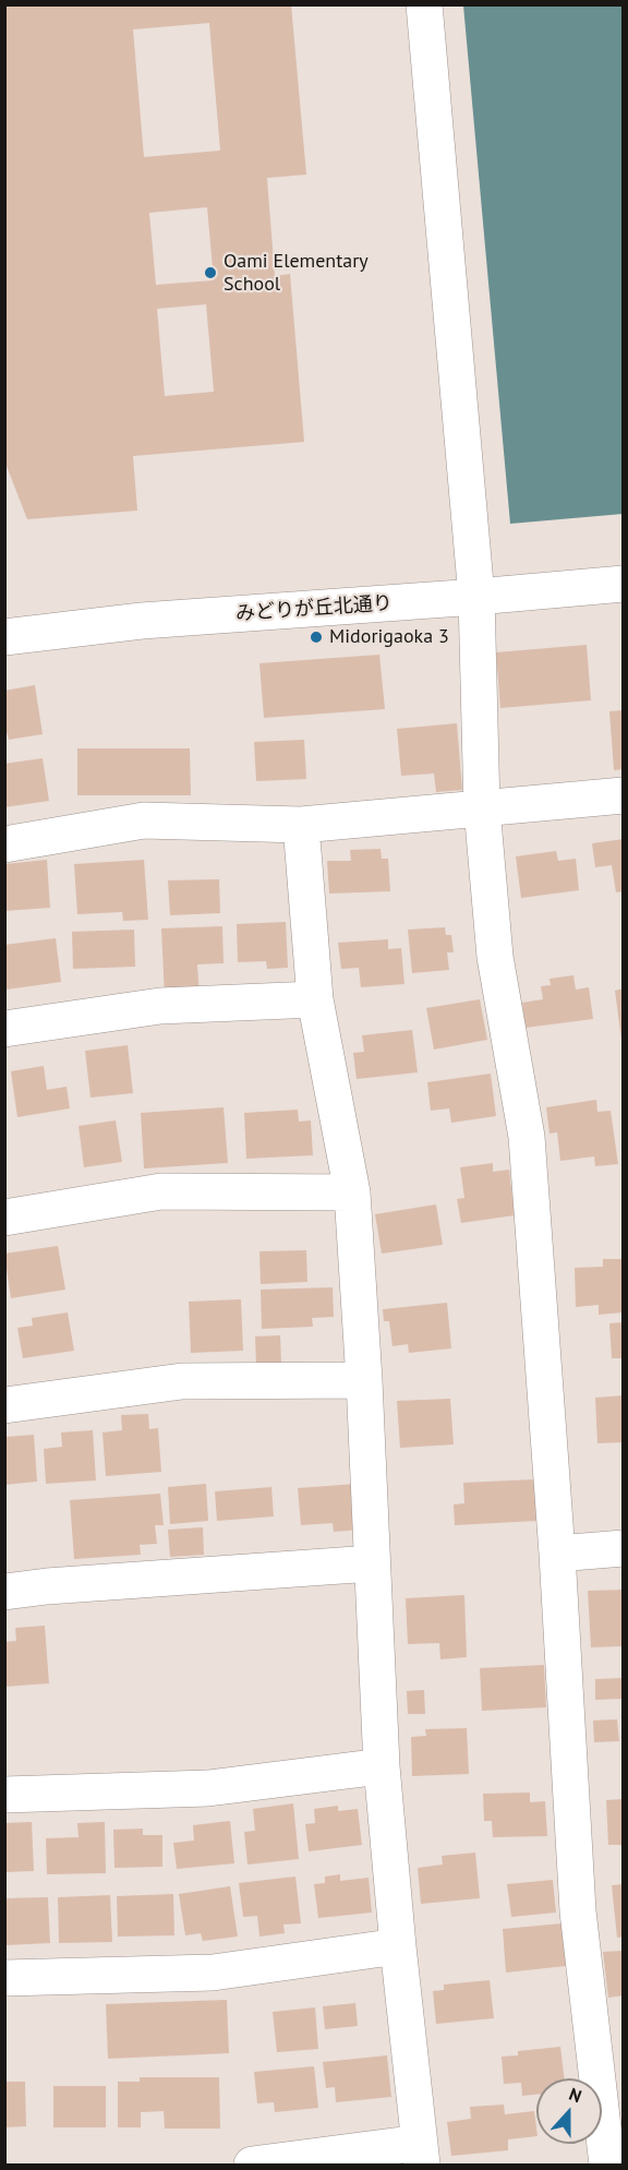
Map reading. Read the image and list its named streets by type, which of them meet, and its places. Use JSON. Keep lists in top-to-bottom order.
{
  "streets": {
    "street": ["みどりが丘北通り"]
  },
  "places": ["Oami Elementary School", "Midorigaoka 3"],
  "north": "top"
}
